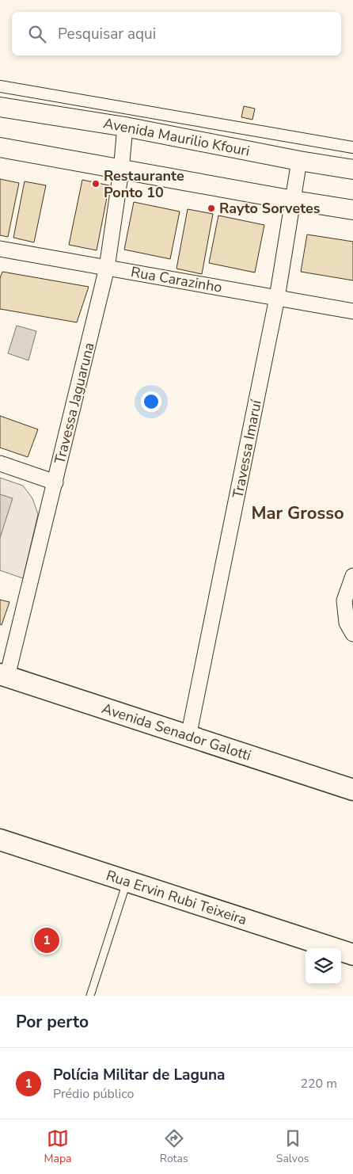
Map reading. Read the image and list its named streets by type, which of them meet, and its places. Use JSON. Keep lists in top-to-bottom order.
{
  "streets": {
    "main road": ["Avenida Senador Galotti", "Rua Ervin Rubi Teixeira"],
    "street": [
      "Avenida Maurilio Kfouri",
      "Rua Carazinho",
      "Travessa Jaguaruna",
      "Travessa Imaruí"
    ]
  },
  "crossings": [
    ["Avenida Maurilio Kfouri", "Travessa Jaguaruna"],
    ["Avenida Maurilio Kfouri", "Travessa Imaruí"],
    ["Rua Carazinho", "Travessa Jaguaruna"],
    ["Rua Carazinho", "Travessa Imaruí"],
    ["Travessa Jaguaruna", "Avenida Senador Galotti"],
    ["Travessa Imaruí", "Avenida Senador Galotti"]
  ],
  "districts": ["Mar Grosso"],
  "places": ["Restaurante Ponto 10", "Rayto Sorvetes"],
  "page": {
    "search": "Pesquisar aqui",
    "pins": "1",
    "heading": "Por perto",
    "list": [
      {
        "mark": "1",
        "name": "Polícia Militar de Laguna",
        "note": "Prédio público",
        "value": "220 m"
      }
    ],
    "nav": ["Mapa", "Rotas", "Salvos"]
  }
}
